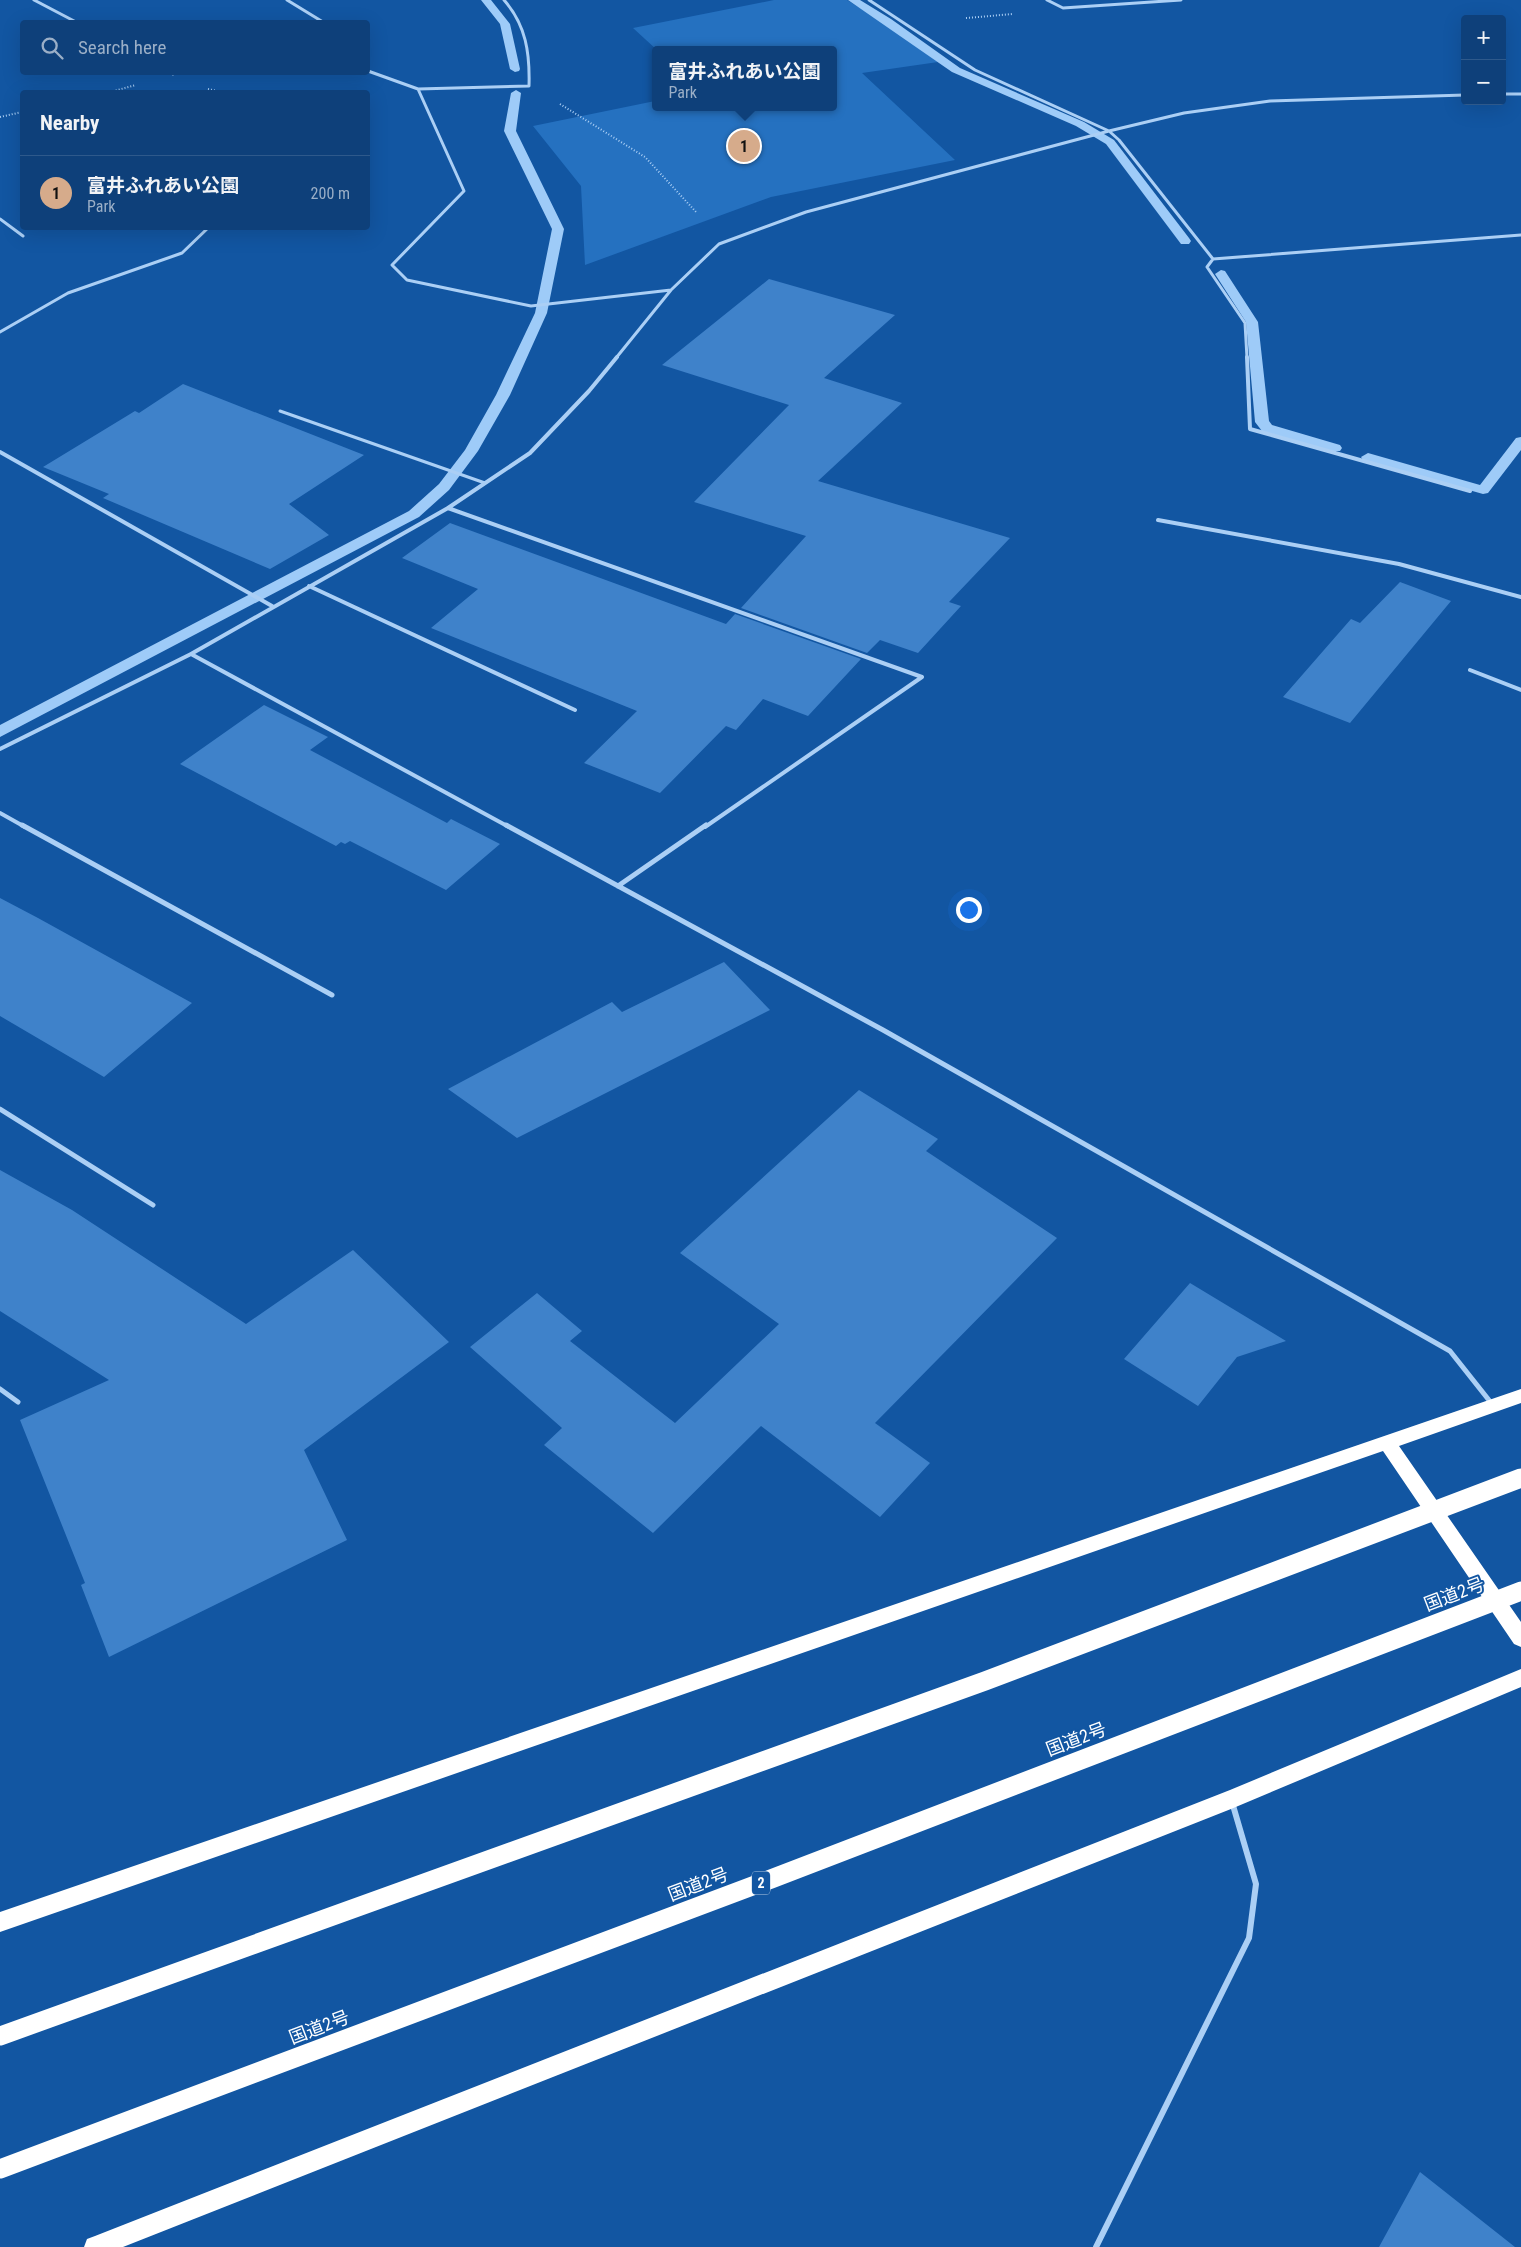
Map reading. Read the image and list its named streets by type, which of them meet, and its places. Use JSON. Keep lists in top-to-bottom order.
{
  "streets": {
    "highway": ["国道2号", "2"]
  },
  "page": {
    "map_buttons": ["+", "−"],
    "search": "Search here",
    "popup": ["富井ふれあい公園", "Park"],
    "heading": "Nearby",
    "pins": "1",
    "list": [
      {
        "mark": "1",
        "name": "富井ふれあい公園",
        "note": "Park",
        "value": "200 m"
      }
    ]
  }
}
